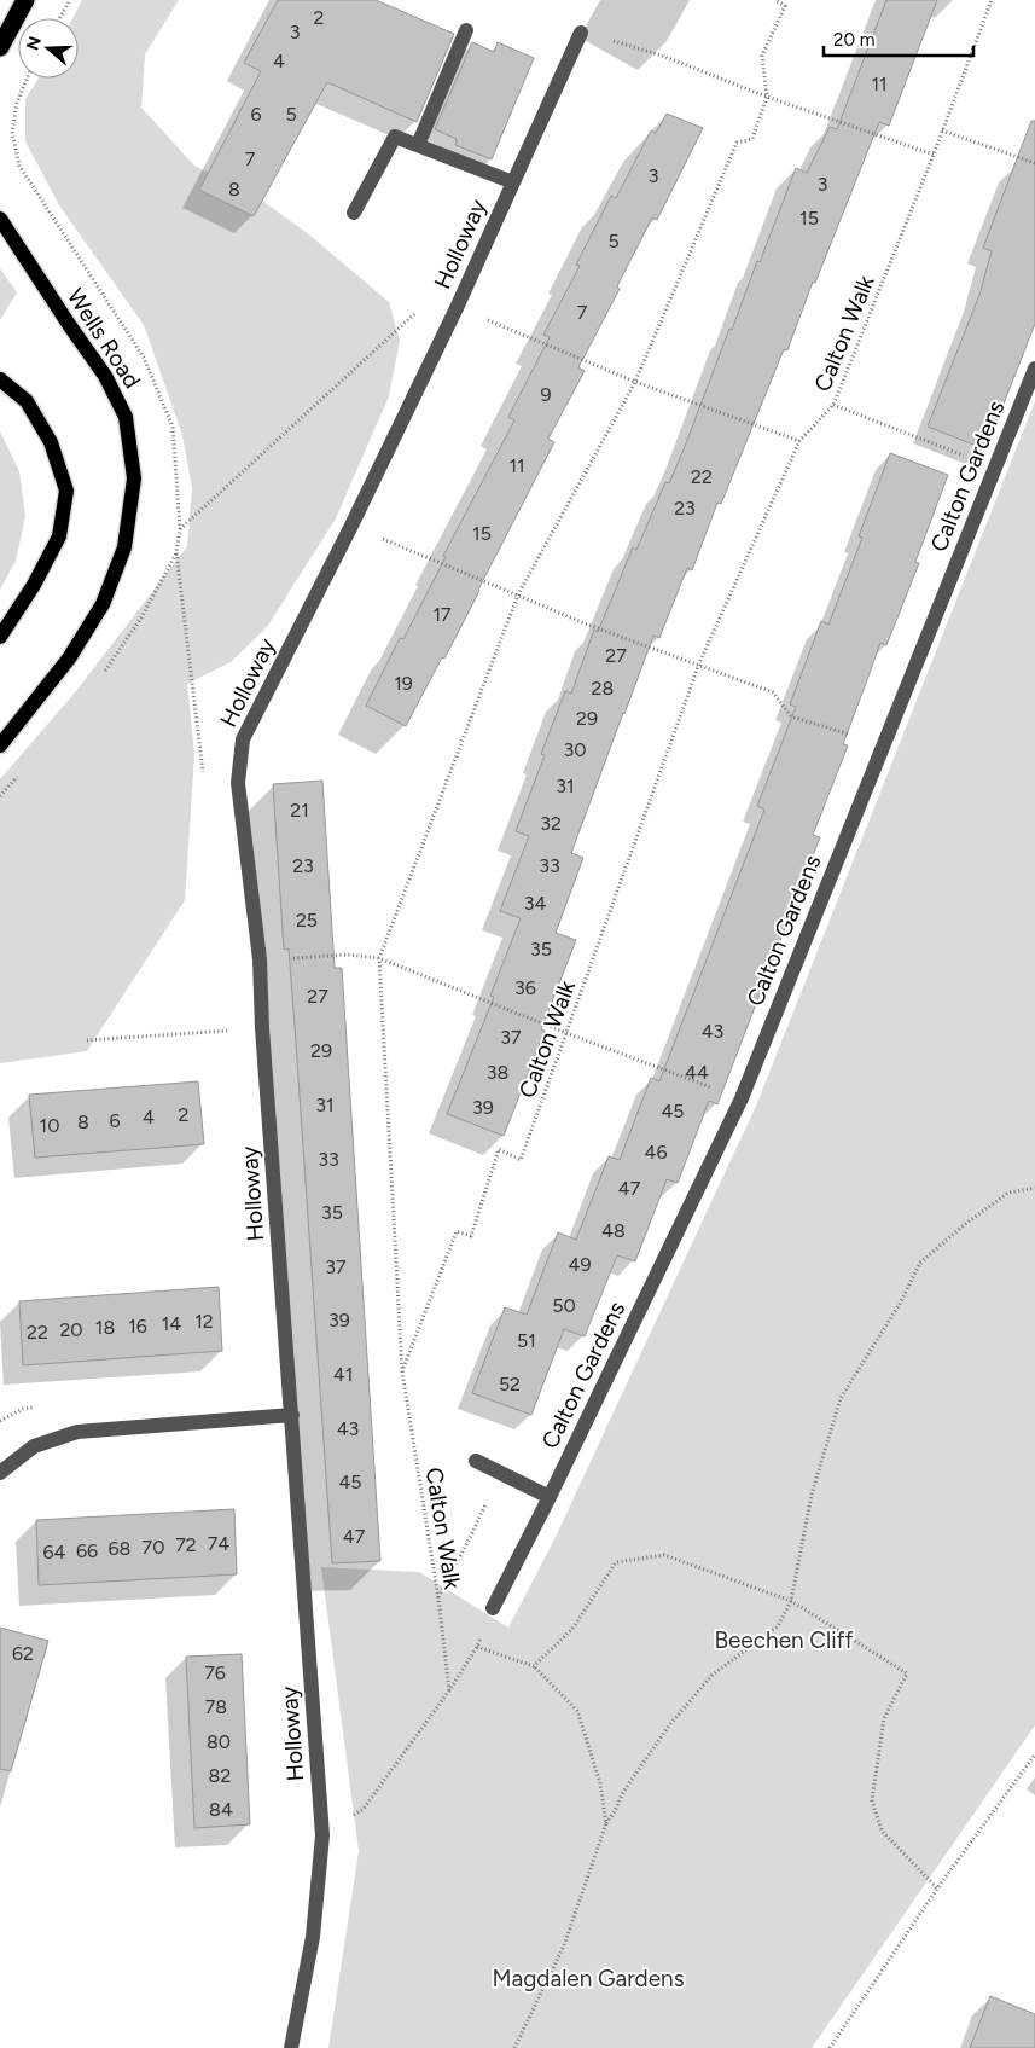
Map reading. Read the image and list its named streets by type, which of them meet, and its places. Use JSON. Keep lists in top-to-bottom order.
{
  "streets": {
    "main road": ["Wells Road"],
    "street": ["Holloway", "Calton Gardens"],
    "path": ["Calton Walk"]
  },
  "parks": ["Beechen Cliff", "Magdalen Gardens"],
  "house_numbers": [
    "2",
    "3",
    "4",
    "11",
    "6",
    "5",
    "7",
    "3",
    "3",
    "8",
    "15",
    "5",
    "7",
    "9",
    "11",
    "22",
    "23",
    "15",
    "17",
    "27",
    "19",
    "28",
    "29",
    "30",
    "31",
    "21",
    "32",
    "23",
    "33",
    "34",
    "25",
    "35",
    "36",
    "27",
    "43",
    "37",
    "29",
    "38",
    "44",
    "31",
    "39",
    "45",
    "2",
    "4",
    "6",
    "8",
    "10",
    "46",
    "33",
    "47",
    "35",
    "48",
    "49",
    "37",
    "50",
    "39",
    "12",
    "14",
    "16",
    "18",
    "20",
    "22",
    "51",
    "41",
    "52",
    "43",
    "45",
    "47",
    "74",
    "72",
    "70",
    "68",
    "66",
    "64",
    "62",
    "76",
    "78",
    "80",
    "82",
    "84"
  ],
  "scale_bar": "20 m",
  "north": "left"
}
